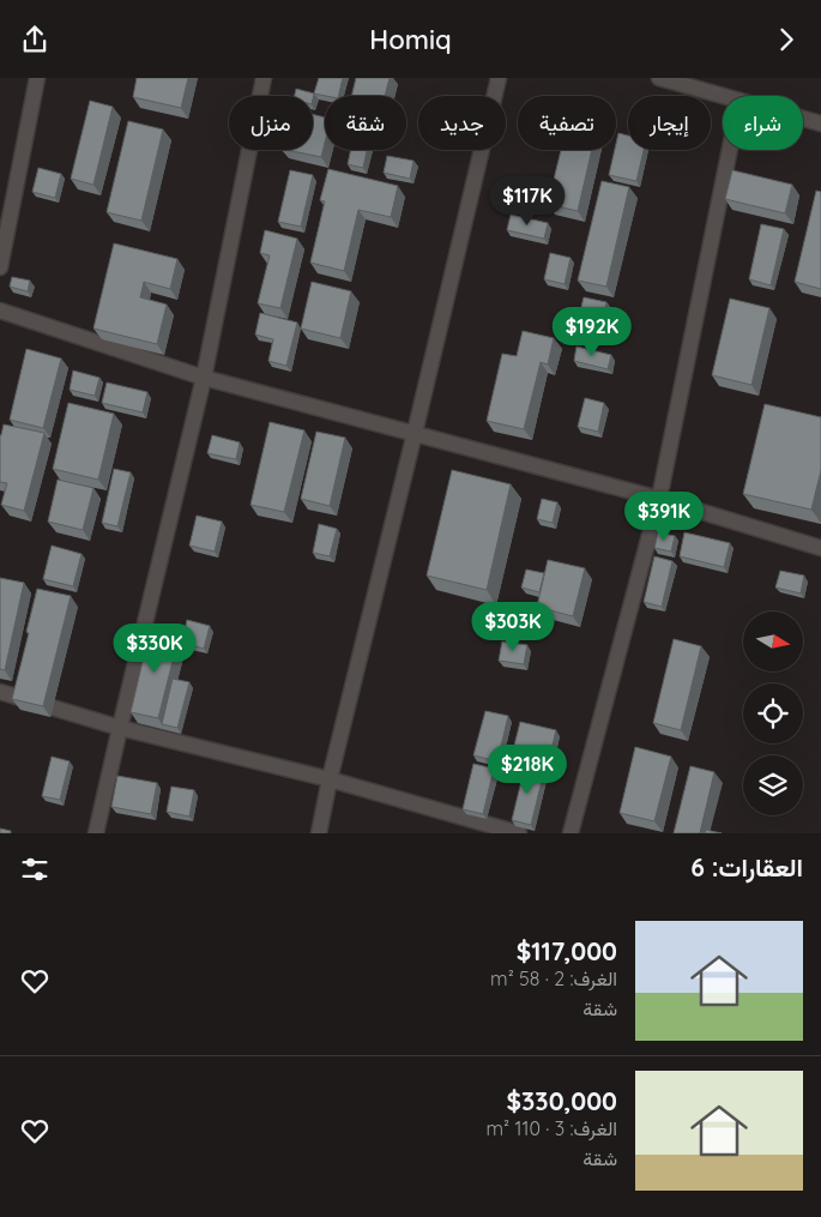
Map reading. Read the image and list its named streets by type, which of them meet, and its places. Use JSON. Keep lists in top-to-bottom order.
{
  "north": "right",
  "page": {
    "header": "Homiq",
    "chip": [
      "شراء",
      "إيجار",
      "تصفية",
      "جديد",
      "شقة",
      "منزل"
    ],
    "price": [
      "$117K",
      "$192K",
      "$391K",
      "$303K",
      "$330K",
      "$218K"
    ],
    "heading": "العقارات: 6",
    "list": [
      {
        "name": "$117,000",
        "note": "الغرف: 2 · 58 m² · شقة"
      },
      {
        "name": "$330,000",
        "note": "الغرف: 3 · 110 m² · شقة"
      }
    ]
  }
}
